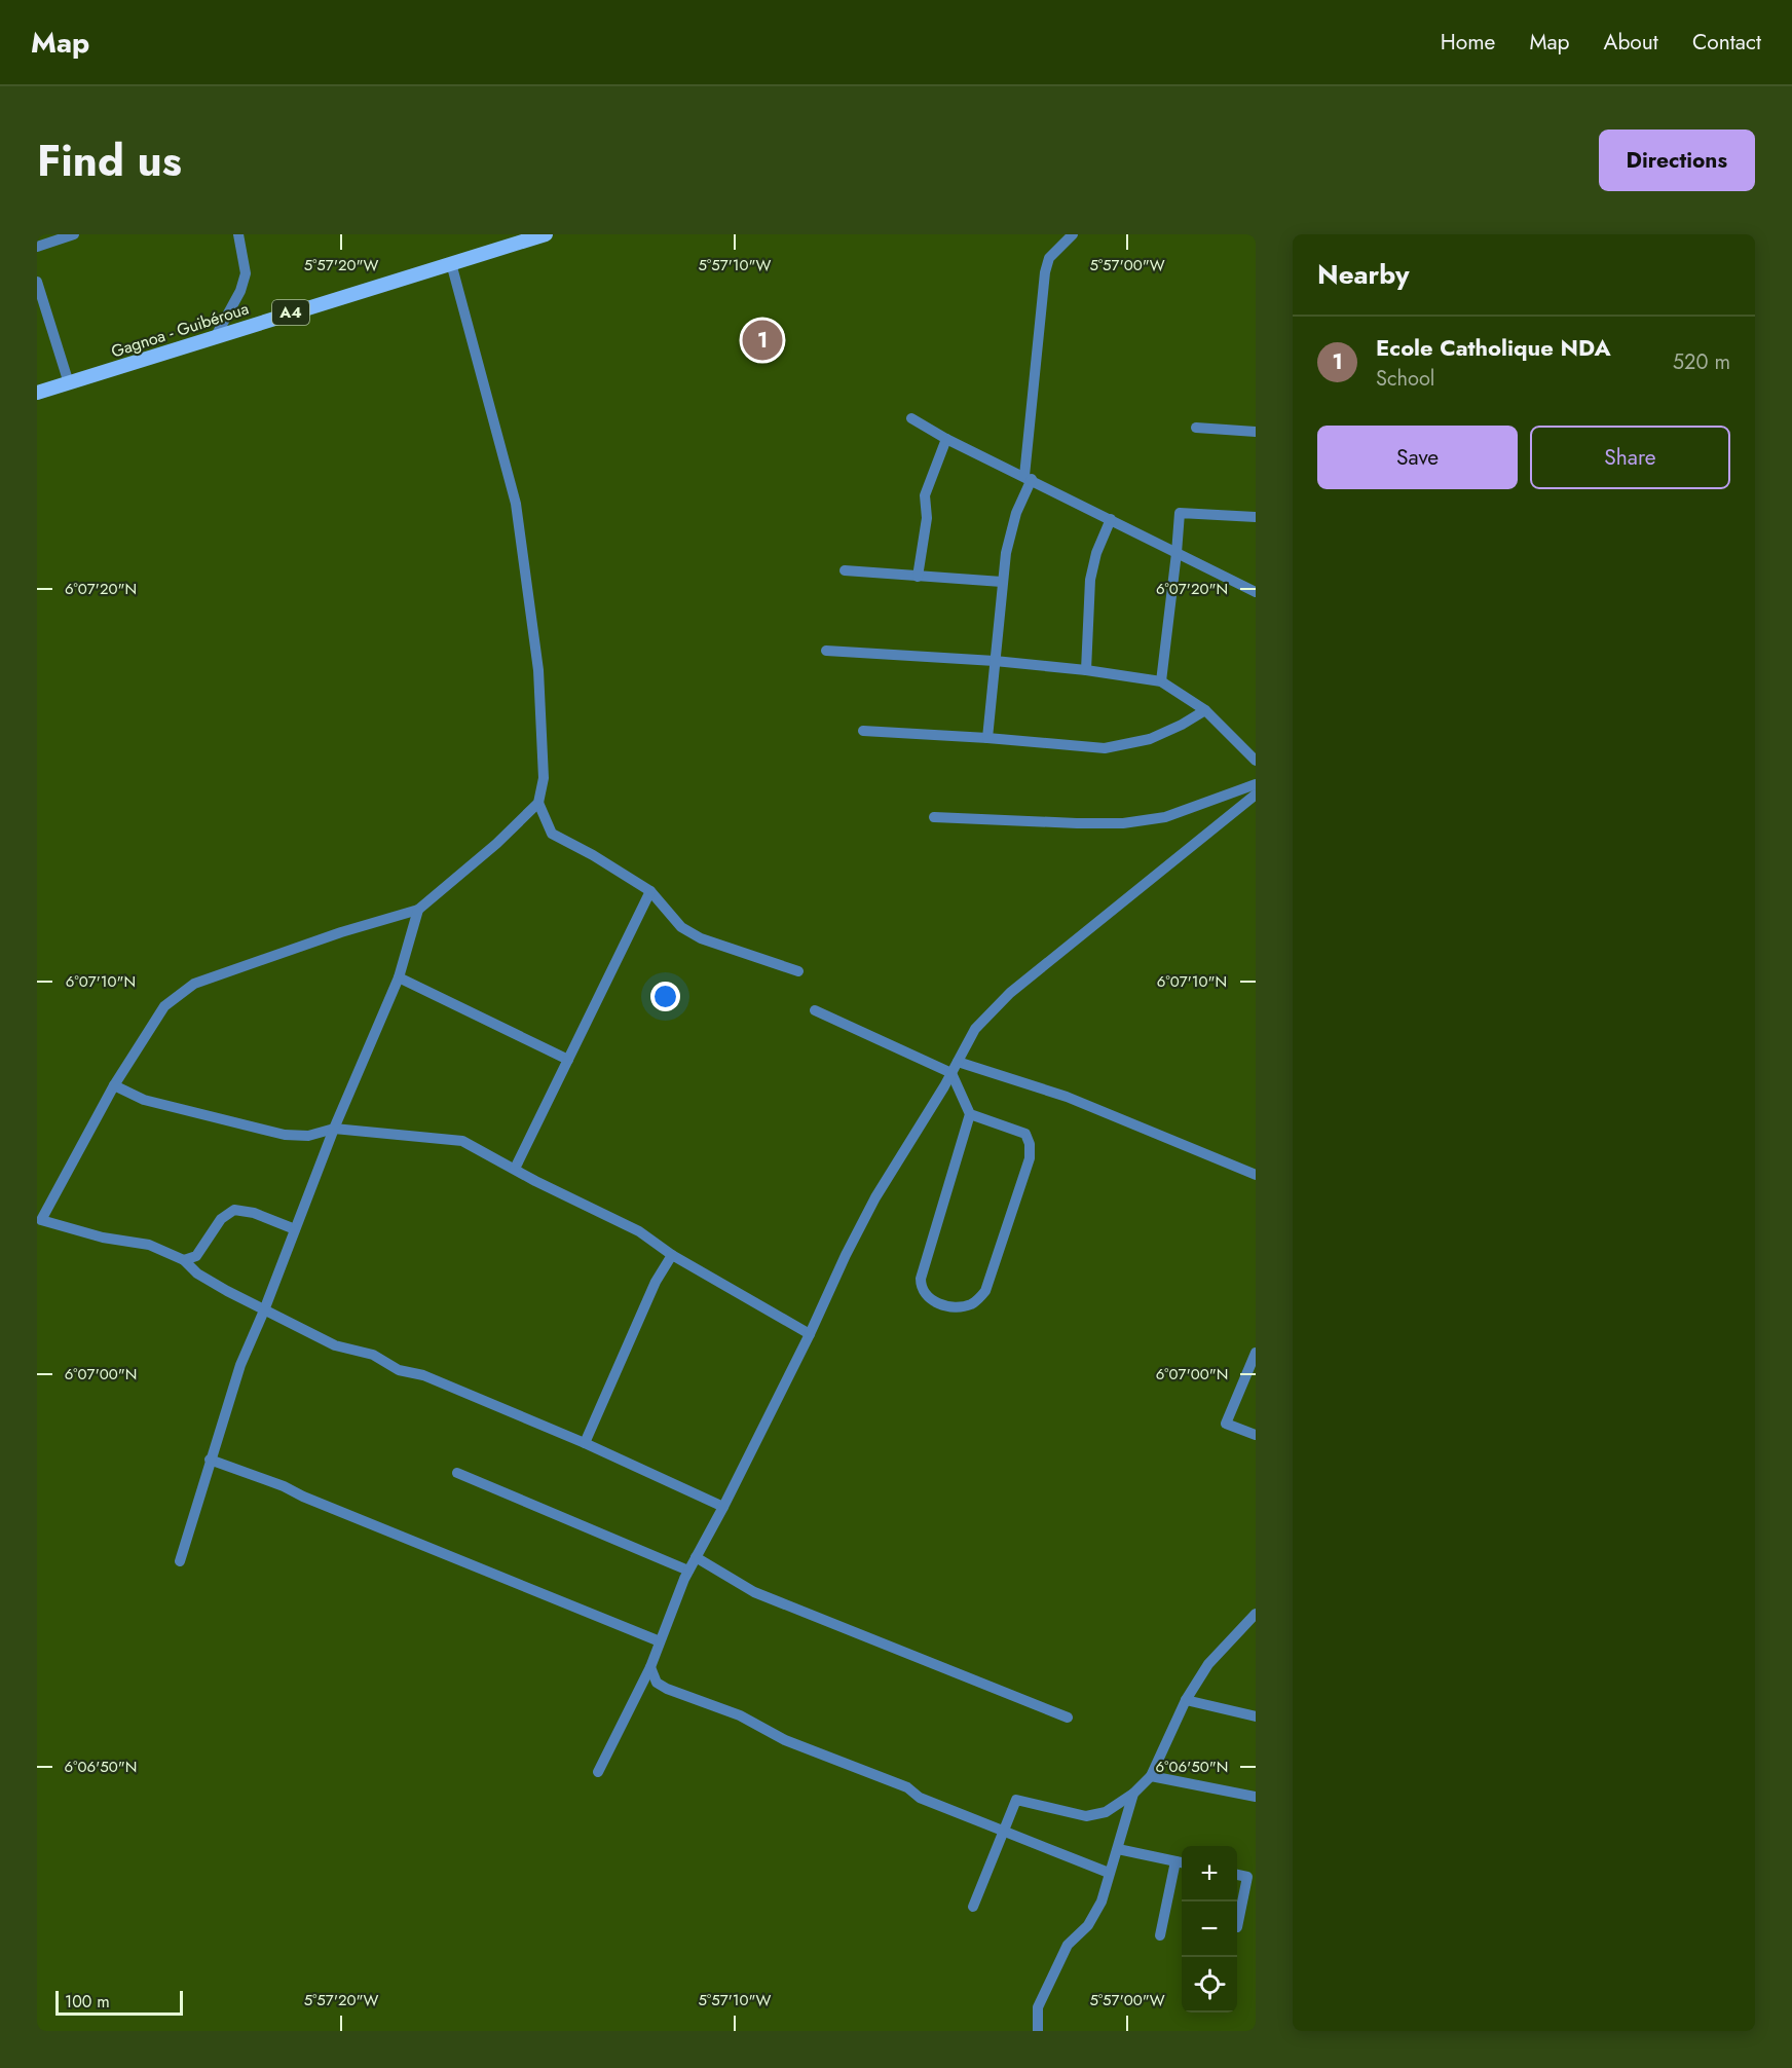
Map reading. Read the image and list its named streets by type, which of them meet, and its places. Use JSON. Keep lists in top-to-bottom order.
{
  "streets": {
    "main road": ["A4", "Gagnoa - Guibéroua"]
  },
  "scale_bar": "100 m",
  "page": {
    "header": "Map",
    "nav": [
      "Home",
      "Map",
      "About",
      "Contact"
    ],
    "title": "Find us",
    "buttons": [
      "Directions",
      ["Save", "Share"]
    ],
    "heading": "Nearby",
    "list": [
      {
        "mark": "1",
        "name": "Ecole Catholique NDA",
        "note": "School",
        "value": "520 m"
      }
    ],
    "pins": "1",
    "map_buttons": ["+", "−"],
    "scale": "100 m"
  },
  "coordinates": [
    "5°57'20\"W",
    "5°57'10\"W",
    "5°57'00\"W",
    "6°07'20\"N",
    "6°07'10\"N",
    "6°07'00\"N",
    "6°06'50\"N"
  ]
}
